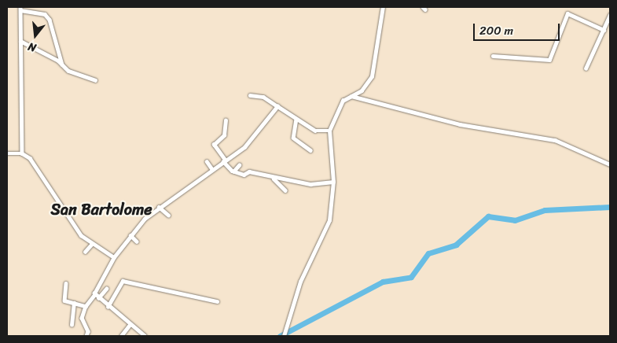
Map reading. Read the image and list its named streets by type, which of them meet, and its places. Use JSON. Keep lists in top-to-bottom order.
{
  "districts": ["San Bartolome"],
  "scale_bar": "200 m",
  "north": "bottom"
}
